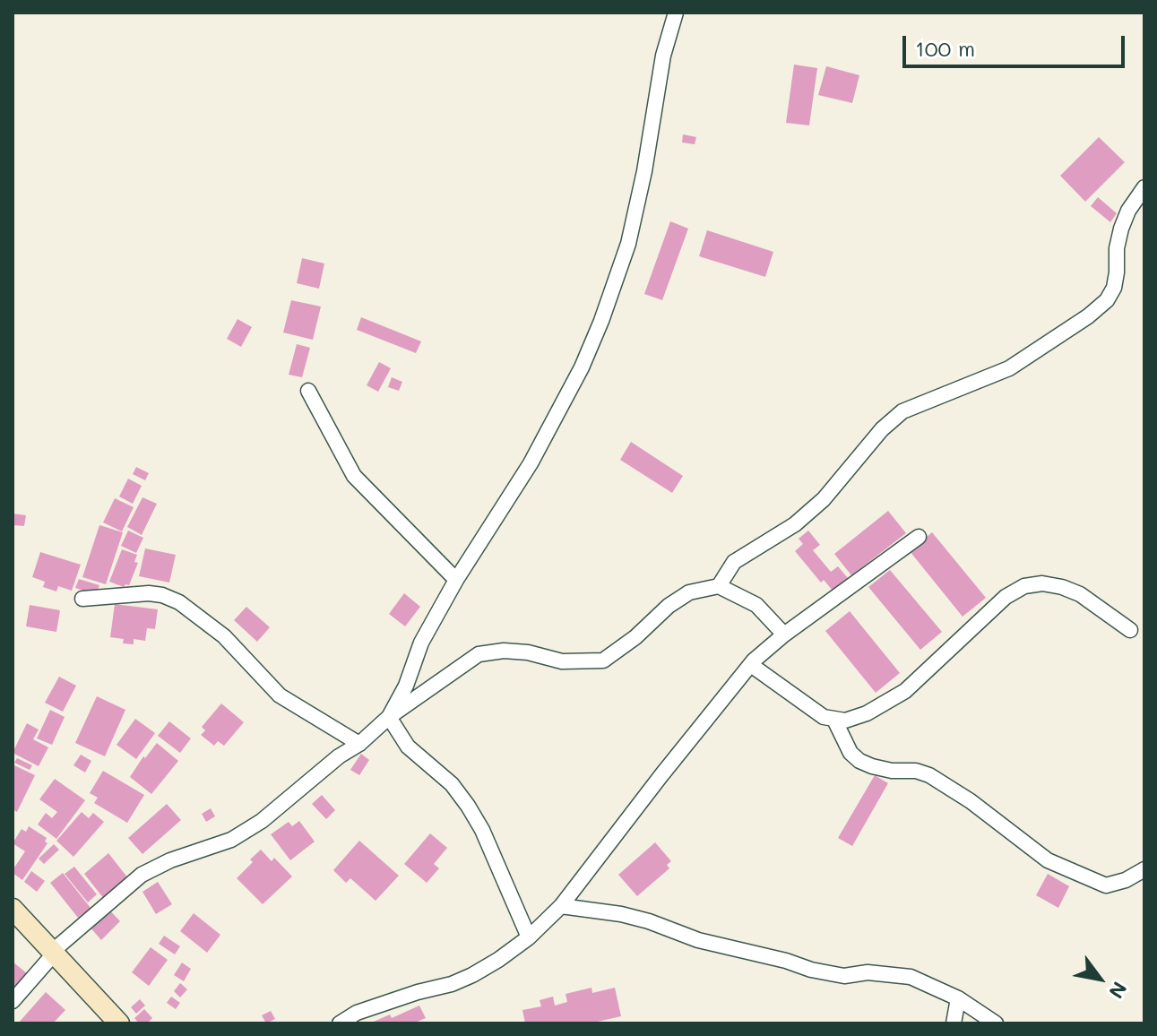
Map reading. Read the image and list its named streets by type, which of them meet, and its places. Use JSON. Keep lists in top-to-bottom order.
{
  "scale_bar": "100 m",
  "north": "bottom right"
}
